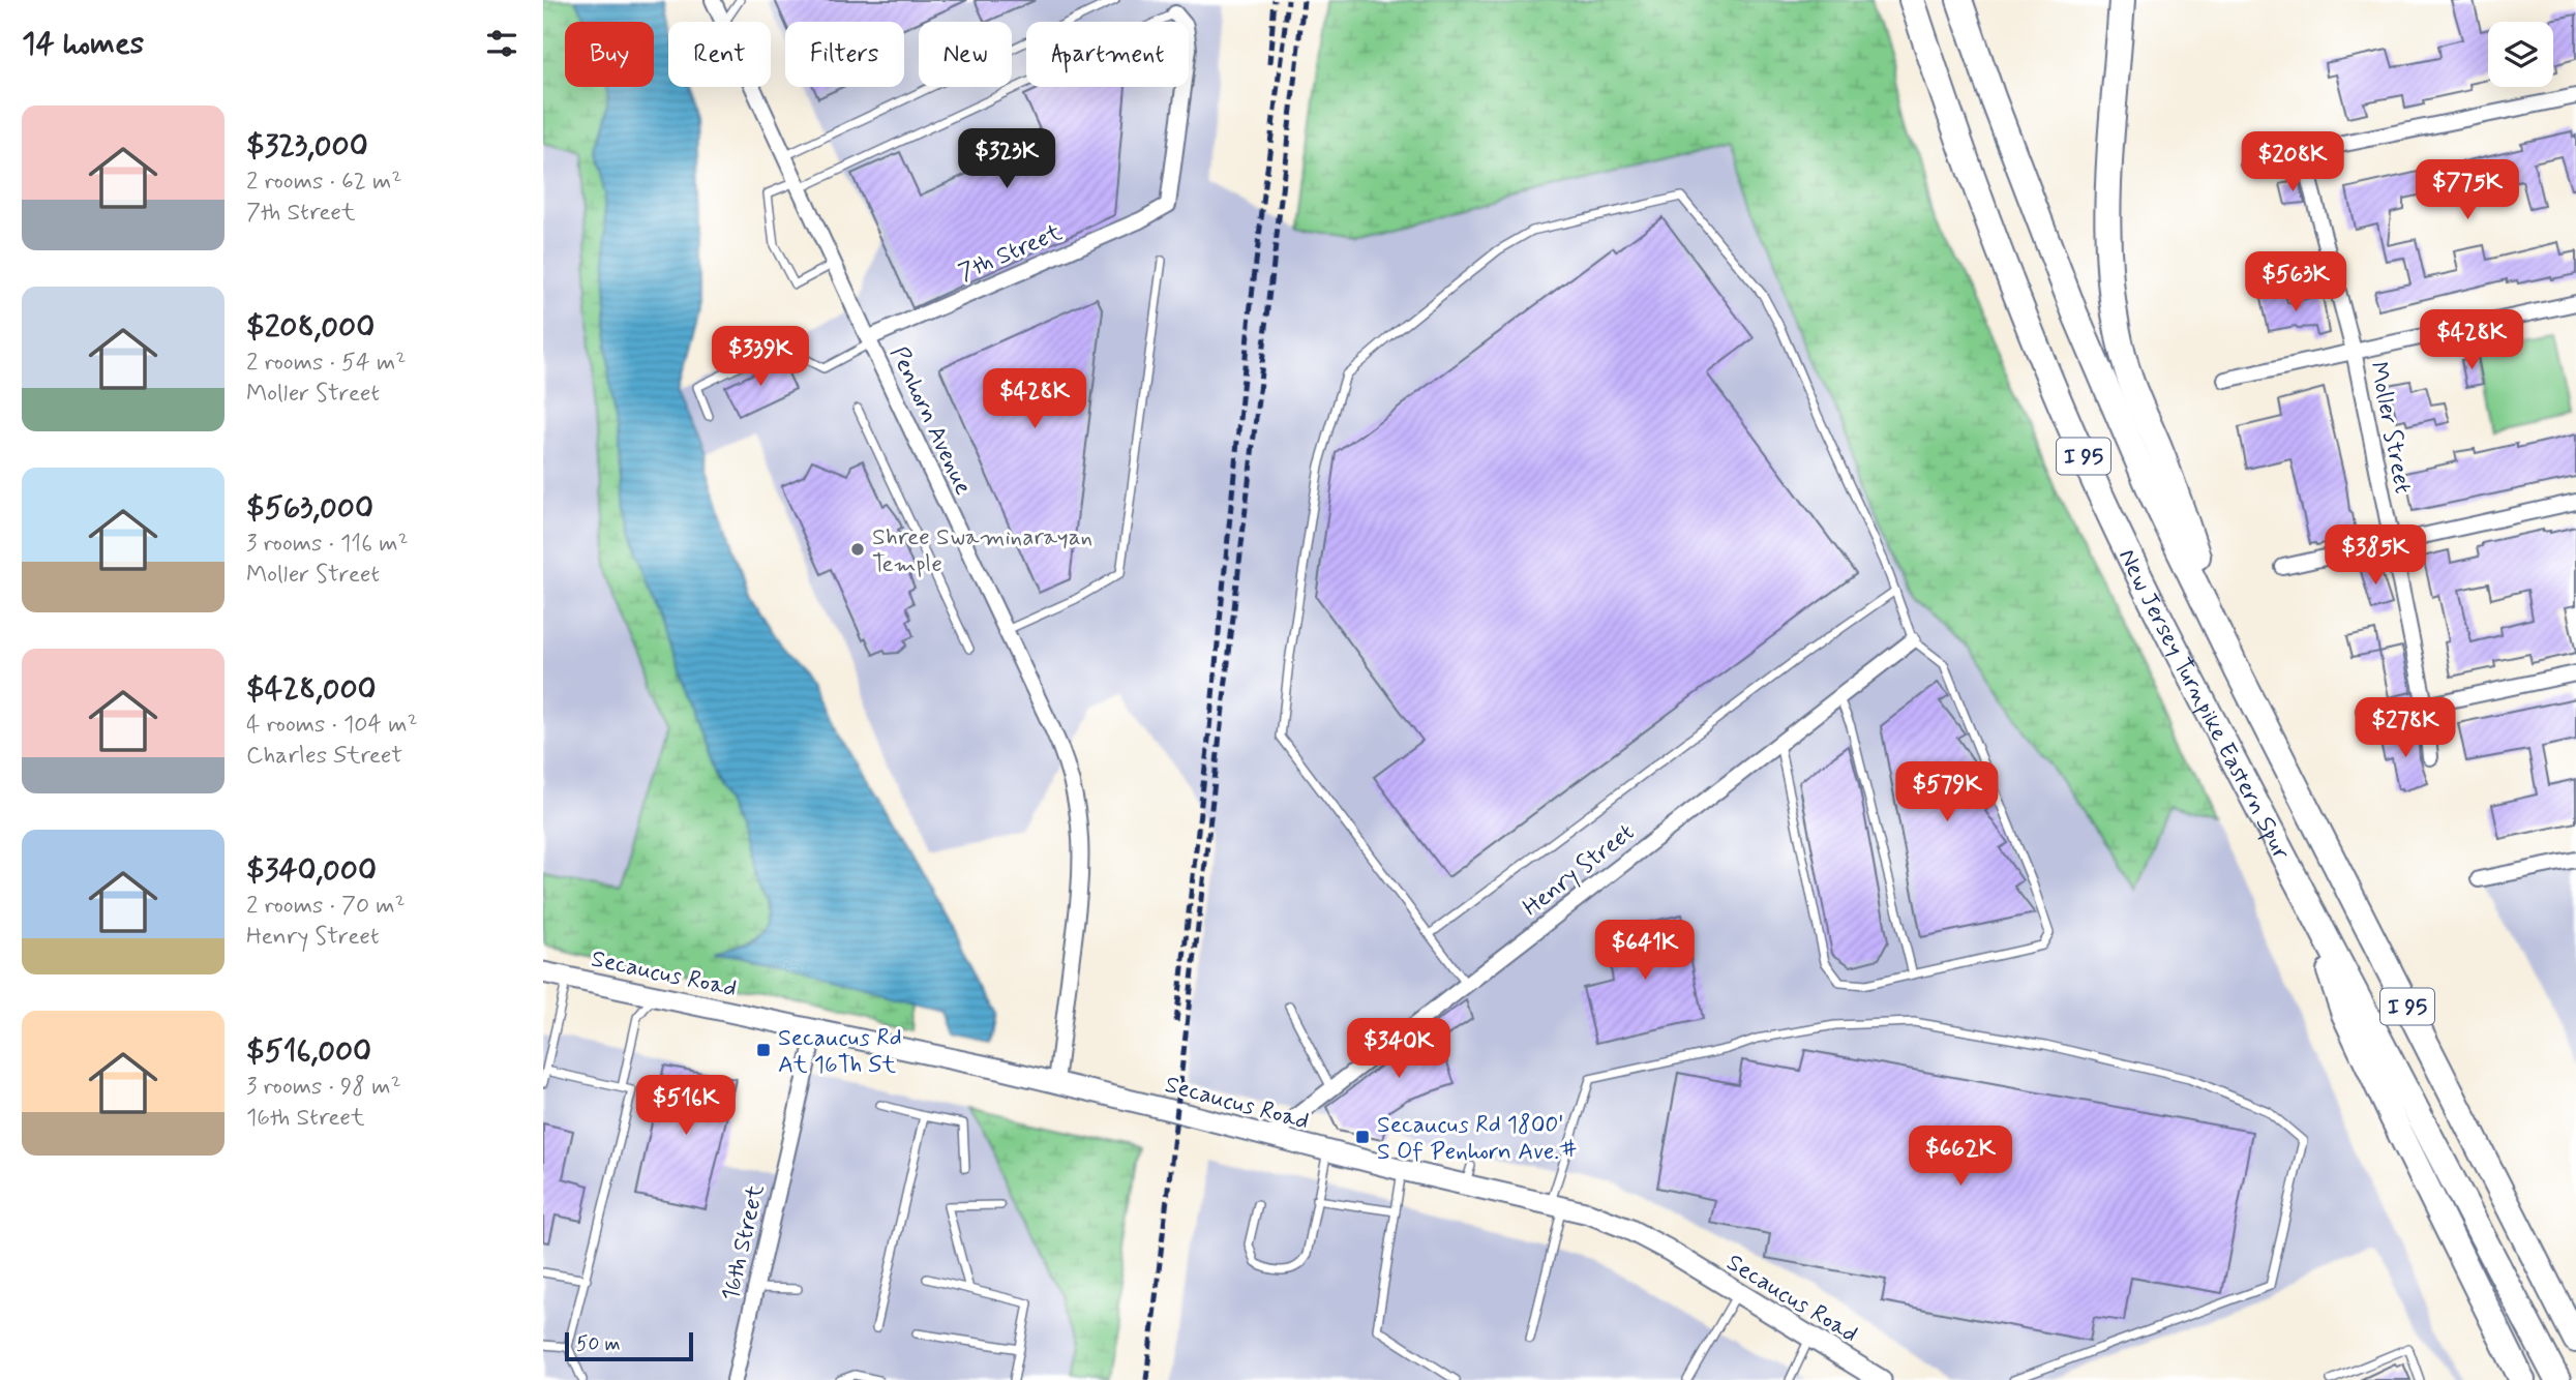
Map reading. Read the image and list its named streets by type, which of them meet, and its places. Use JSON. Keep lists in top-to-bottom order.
{
  "streets": {
    "highway": ["I 95", "New Jersey Turnpike Eastern Spur"],
    "main road": ["Secaucus Road"],
    "street": [
      "7th Street",
      "Penhorn Avenue",
      "Moller Street",
      "Henry Street",
      "16th Street"
    ]
  },
  "crossings": [
    ["7th Street", "Penhorn Avenue"],
    ["Penhorn Avenue", "Secaucus Road"],
    ["Henry Street", "Secaucus Road"],
    ["Secaucus Road", "16th Street"]
  ],
  "places": {
    "other": ["Shree Swaminarayan Temple"],
    "transit": ["Secaucus Rd At 16Th St", "Secaucus Rd 1800' S Of Penhorn Ave.#"]
  },
  "scale_bar": "50 m",
  "page": {
    "heading": "14 homes",
    "chip": [
      "Buy",
      "Rent",
      "Filters",
      "New",
      "Apartment"
    ],
    "list": [
      {
        "name": "$323,000",
        "note": "2 rooms · 62 m² · 7th Street"
      },
      {
        "name": "$208,000",
        "note": "2 rooms · 54 m² · Moller Street"
      },
      {
        "name": "$563,000",
        "note": "3 rooms · 116 m² · Moller Street"
      },
      {
        "name": "$428,000",
        "note": "4 rooms · 104 m² · Charles Street"
      },
      {
        "name": "$340,000",
        "note": "2 rooms · 70 m² · Henry Street"
      },
      {
        "name": "$516,000",
        "note": "3 rooms · 98 m² · 16th Street"
      }
    ],
    "price": [
      "$323K",
      "$208K",
      "$775K",
      "$563K",
      "$428K",
      "$339K",
      "$428K",
      "$385K",
      "$278K",
      "$579K",
      "$641K",
      "$340K",
      "$516K",
      "$662K"
    ],
    "scale": "50 m"
  }
}
